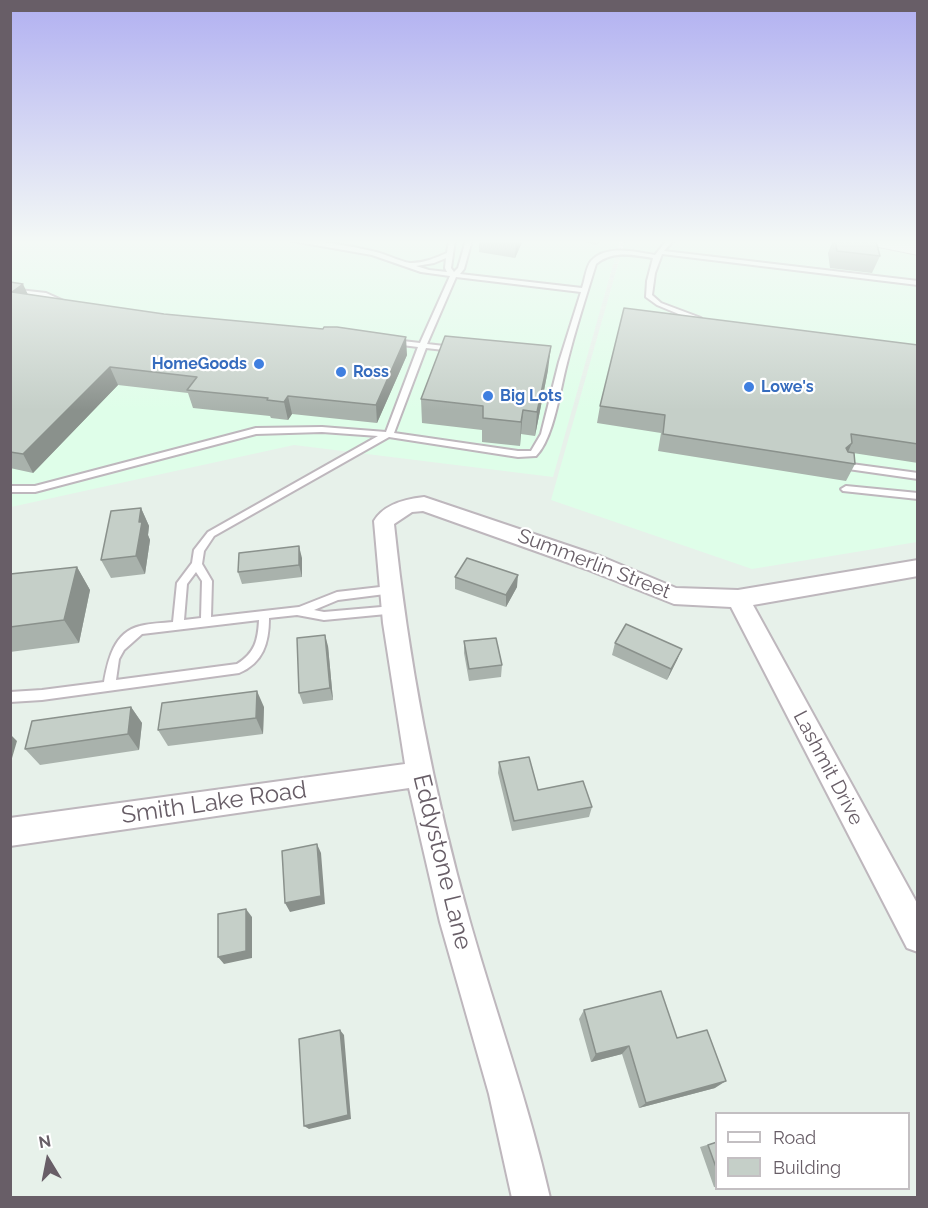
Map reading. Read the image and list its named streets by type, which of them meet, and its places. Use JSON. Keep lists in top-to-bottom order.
{
  "streets": {
    "street": [
      "Summerlin Street",
      "Lashmit Drive",
      "Smith Lake Road",
      "Eddystone Lane"
    ]
  },
  "crossings": [
    ["Summerlin Street", "Lashmit Drive"],
    ["Summerlin Street", "Eddystone Lane"],
    ["Smith Lake Road", "Eddystone Lane"]
  ],
  "places": [
    "HomeGoods",
    "Ross",
    "Lowe's",
    "Big Lots"
  ],
  "legend": ["Road", "Building"],
  "north": "top"
}
